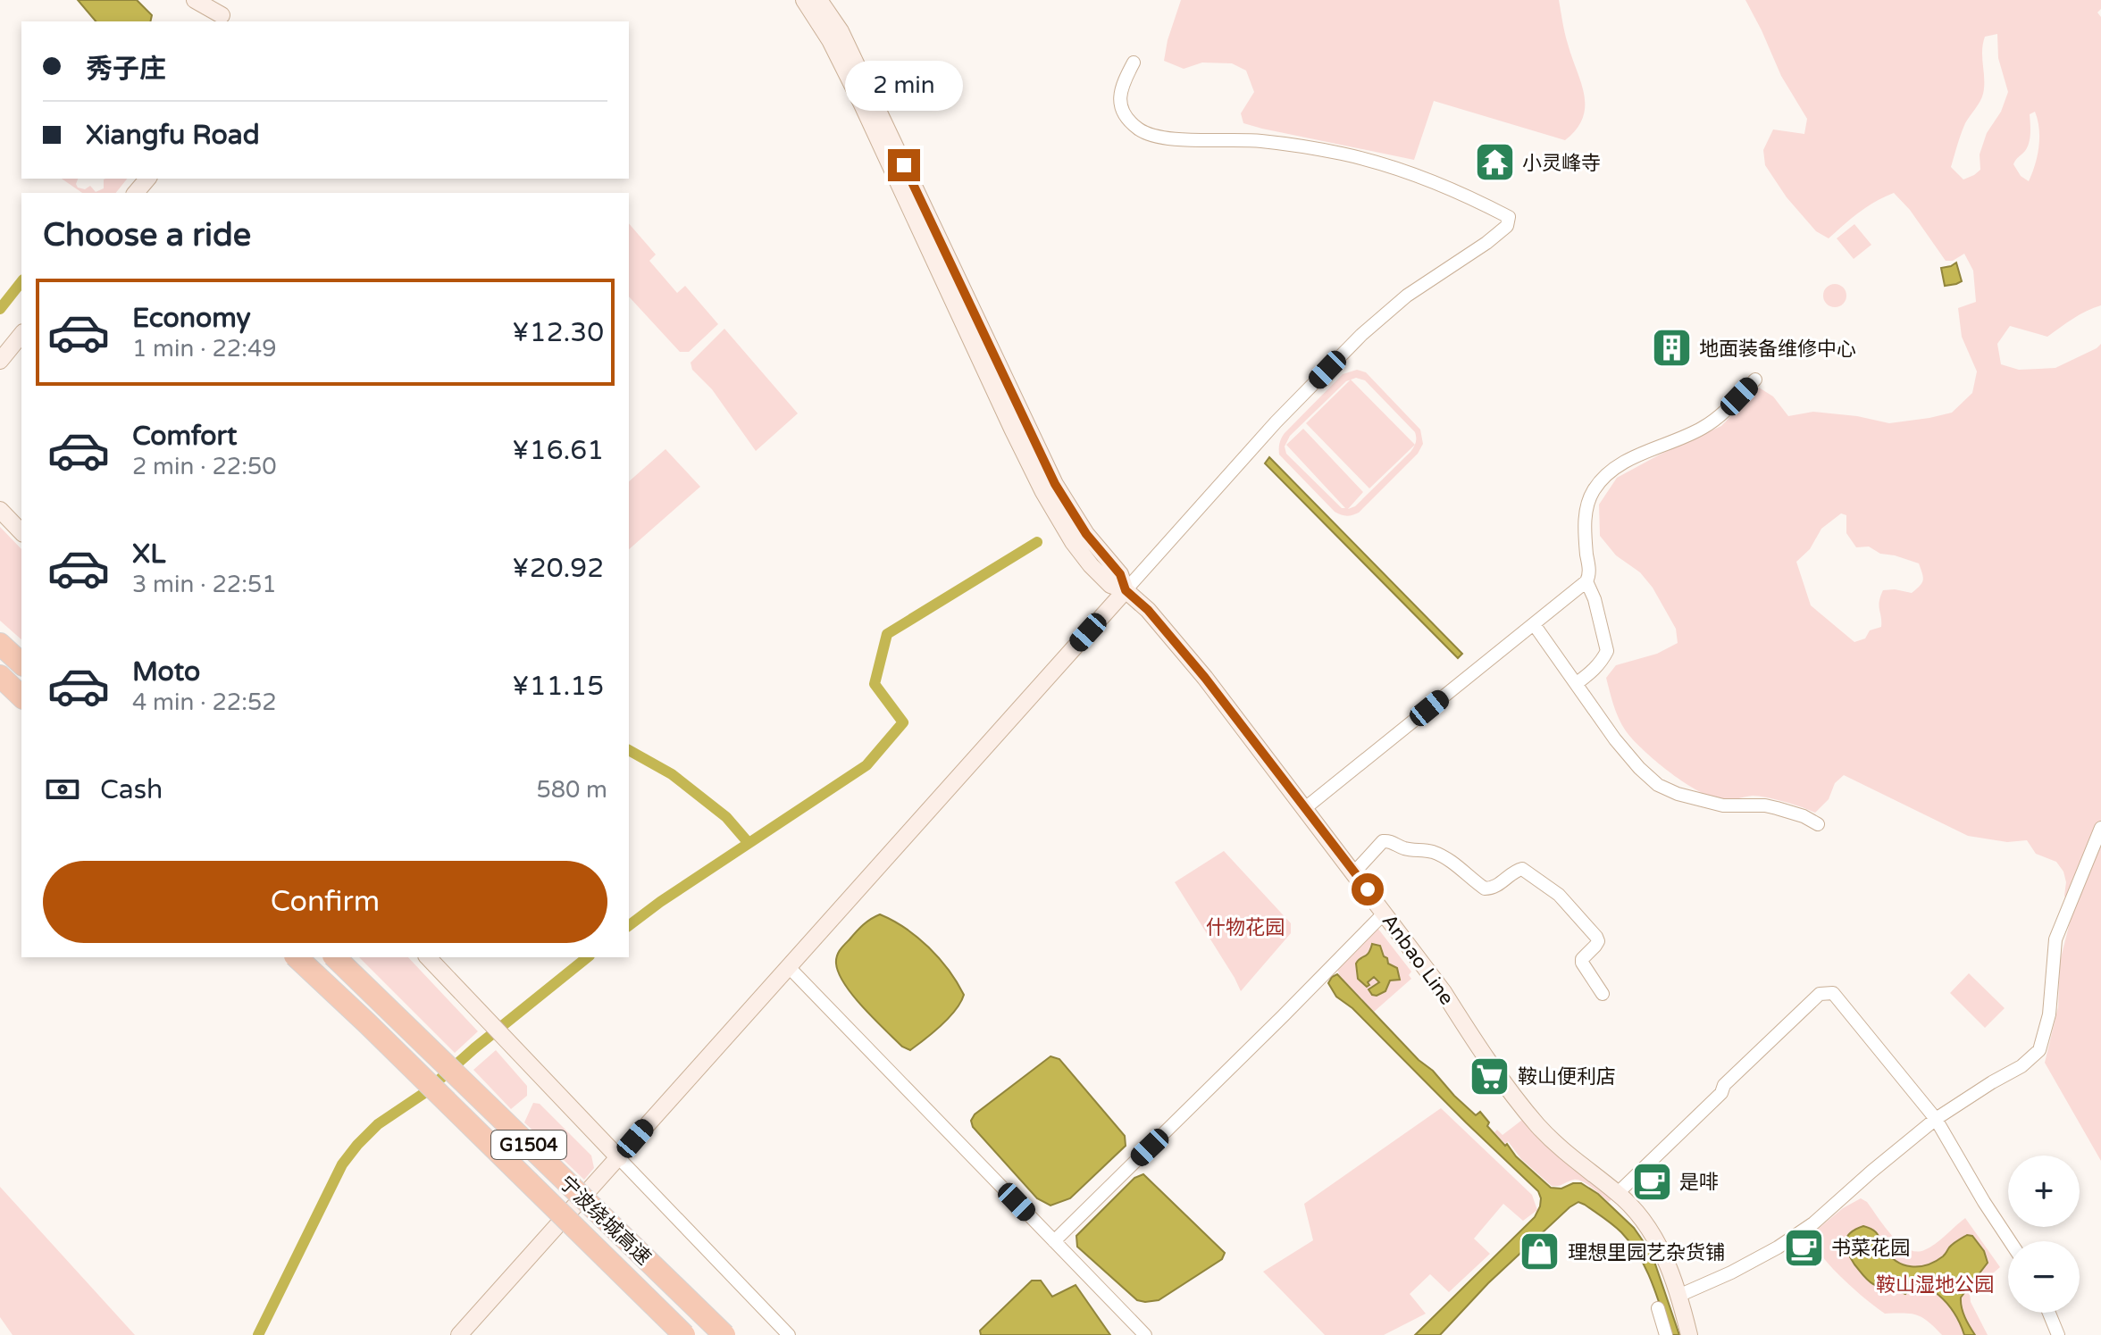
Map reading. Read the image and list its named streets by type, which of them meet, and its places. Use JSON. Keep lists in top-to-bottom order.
{
  "streets": {
    "highway": ["G1504", "宁波绕城高速"],
    "main road": ["Anbao Line"]
  },
  "parks": ["什物花园", "鞍山湿地公园"],
  "places": {
    "temple": ["小灵峰寺"],
    "building": ["地面装备维修中心"],
    "supermarket": ["鞍山便利店"],
    "cafe": ["是啡", "书菜花园"],
    "shop": ["理想里园艺杂货铺"]
  },
  "page": {
    "banner": ["秀子庄", "Xiangfu Road"],
    "bubble": "2 min",
    "heading": "Choose a ride",
    "list": [
      {
        "name": "Economy",
        "note": "1 min · 22:49",
        "value": "¥12.30"
      },
      {
        "name": "Comfort",
        "note": "2 min · 22:50",
        "value": "¥16.61"
      },
      {
        "name": "XL",
        "note": "3 min · 22:51",
        "value": "¥20.92"
      },
      {
        "name": "Moto",
        "note": "4 min · 22:52",
        "value": "¥11.15"
      }
    ],
    "pay": ["Cash", "580 m"],
    "buttons": "Confirm",
    "map_buttons": ["+", "−"]
  }
}
